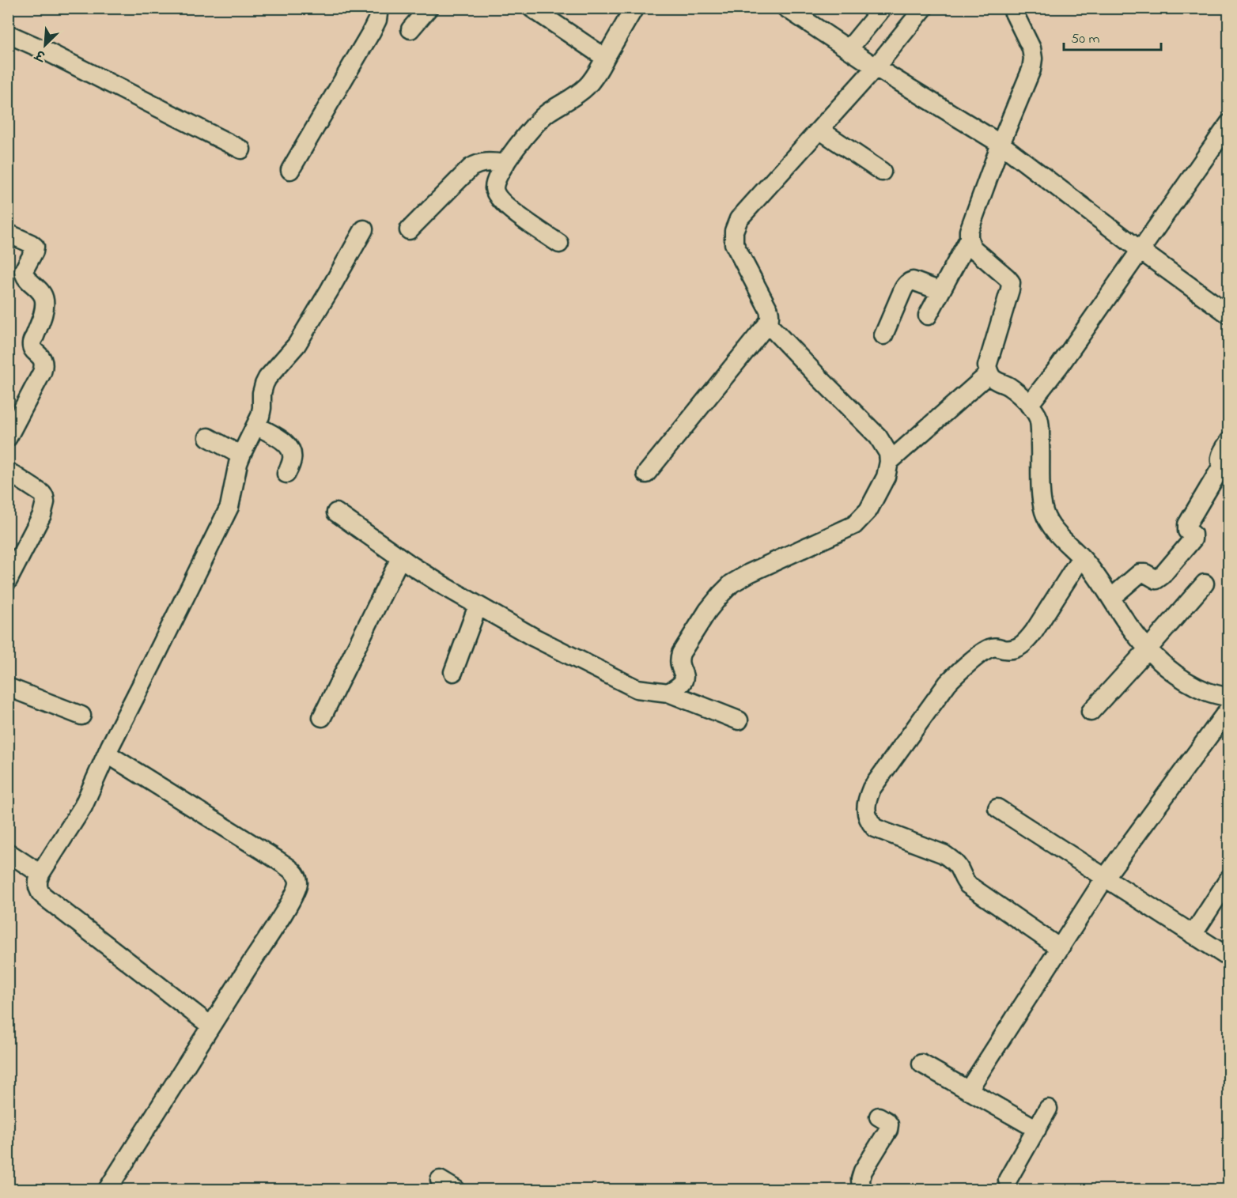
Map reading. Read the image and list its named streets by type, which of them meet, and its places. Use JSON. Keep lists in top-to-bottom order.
{
  "scale_bar": "50 m",
  "north": "bottom left"
}
